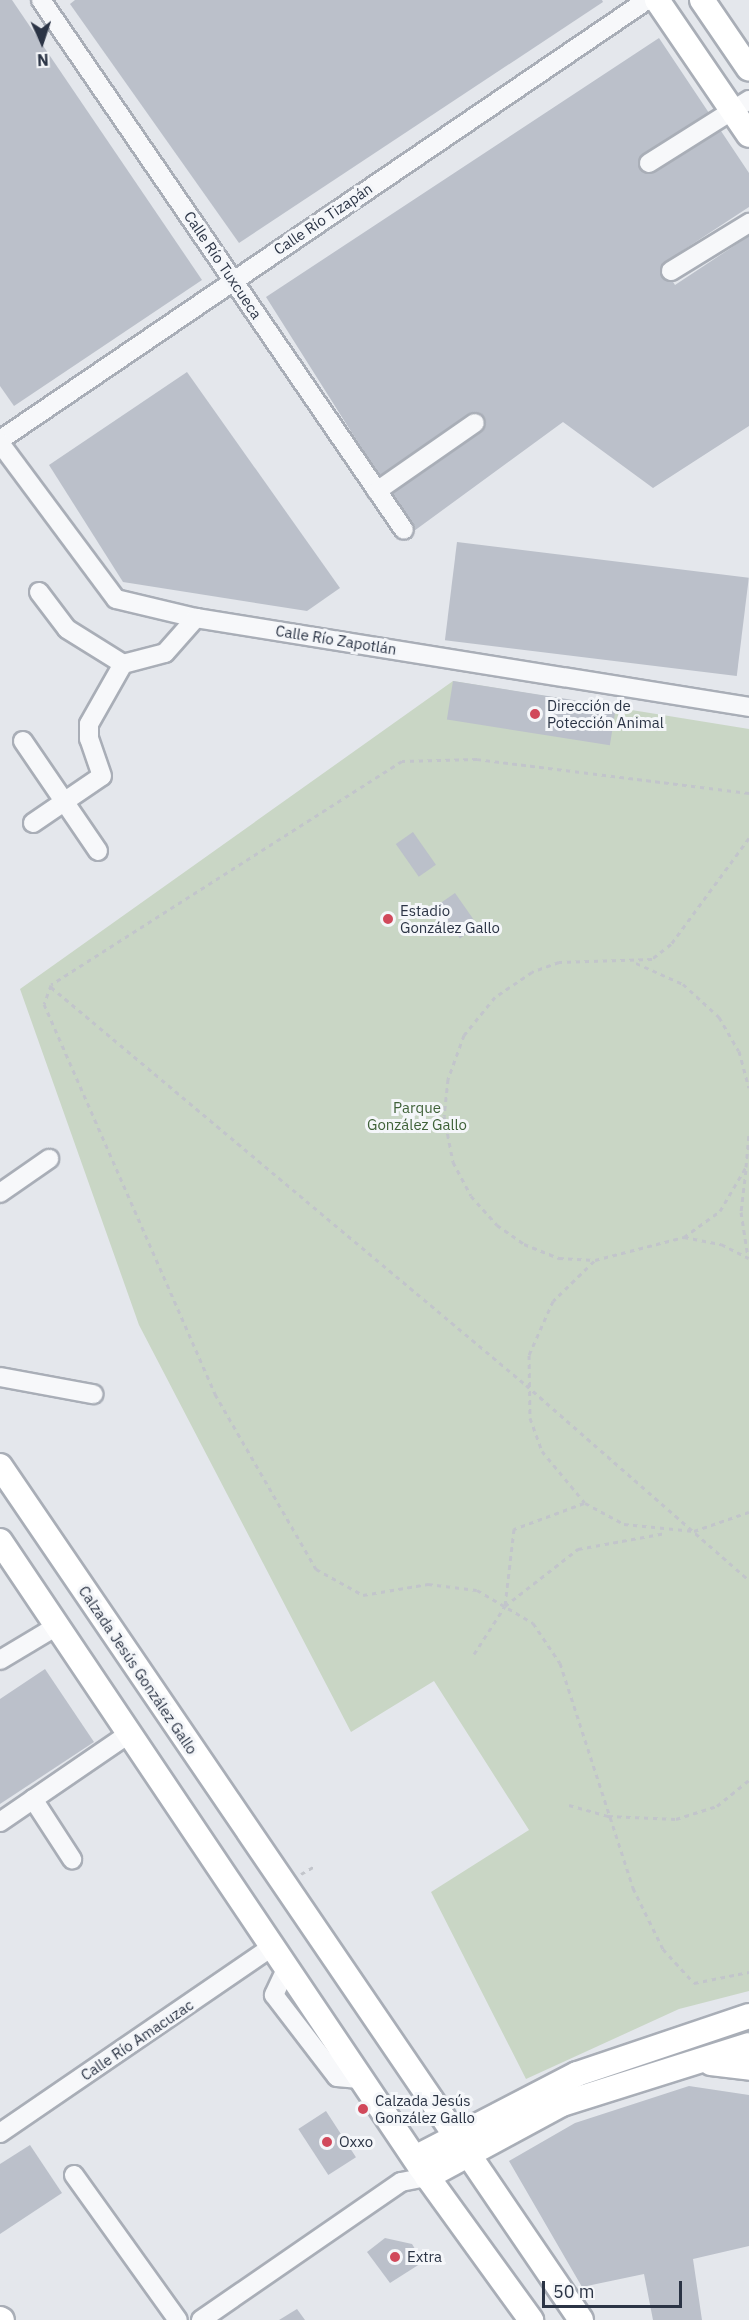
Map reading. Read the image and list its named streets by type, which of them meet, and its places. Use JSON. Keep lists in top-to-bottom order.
{
  "streets": {
    "main road": ["Calzada Jesús González Gallo"],
    "street": [
      "Calle Río Tizapán",
      "Calle Río Tuxcueca",
      "Calle Río Zapotlán",
      "Calle Río Amacuzac"
    ]
  },
  "crossings": [
    ["Calle Río Tizapán", "Calle Río Tuxcueca"],
    ["Calle Río Tizapán", "Calle Río Zapotlán"]
  ],
  "parks": ["Parque González Gallo"],
  "places": [
    "Dirección de Potección Animal",
    "Estadio González Gallo",
    "Calzada Jesús González Gallo",
    "Oxxo",
    "Extra"
  ],
  "scale_bar": "50 m",
  "north": "bottom"
}
